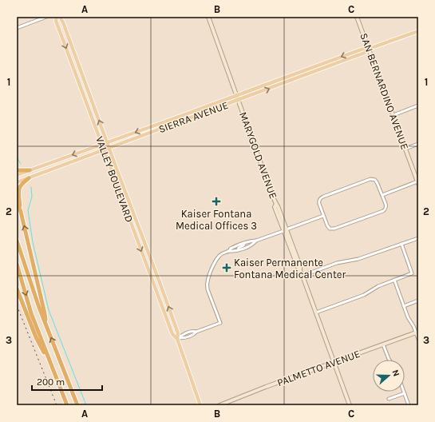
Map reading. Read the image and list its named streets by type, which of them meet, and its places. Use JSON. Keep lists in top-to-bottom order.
{
  "streets": {
    "main road": ["SIERRA AVENUE", "VALLEY BOULEVARD"],
    "street": ["SAN BERNARDINO AVENUE", "MARYGOLD AVENUE", "PALMETTO AVENUE"]
  },
  "crossings": [
    ["SAN BERNARDINO AVENUE", "SIERRA AVENUE"],
    ["SIERRA AVENUE", "MARYGOLD AVENUE"],
    ["SIERRA AVENUE", "VALLEY BOULEVARD"]
  ],
  "places": {
    "health": ["Kaiser Fontana Medical Offices 3", "Kaiser Permanente Fontana Medical Center"]
  },
  "scale_bar": "200 m",
  "north": "right",
  "grid": {
    "columns": ["A", "B", "C"],
    "rows": ["1", "2", "3"]
  }
}
